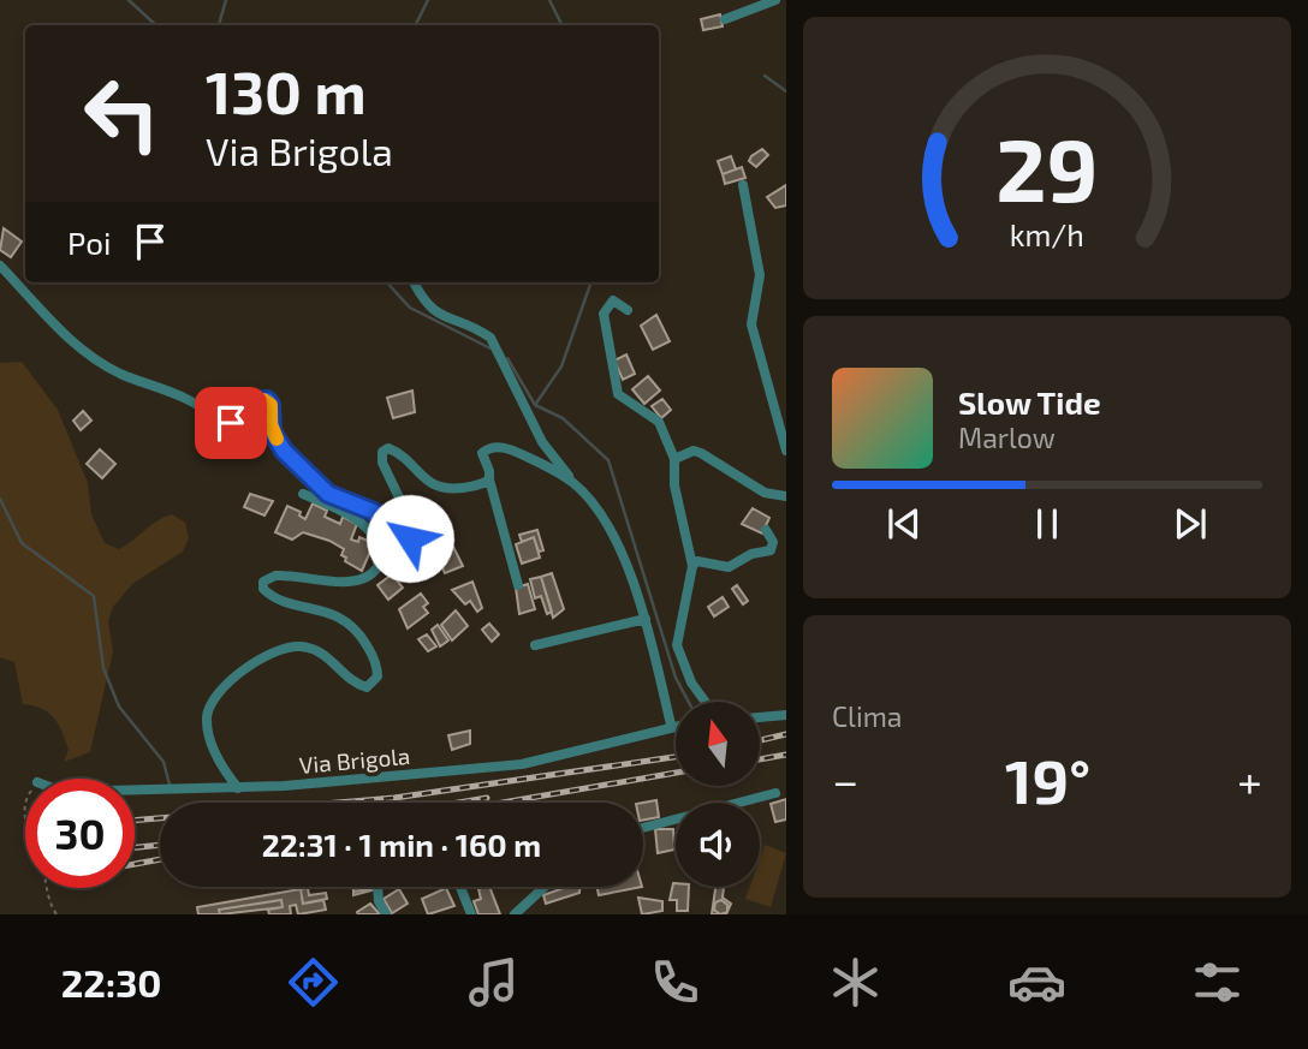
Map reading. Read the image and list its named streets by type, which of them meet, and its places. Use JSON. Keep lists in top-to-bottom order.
{
  "streets": {
    "street": ["Via Brigola"]
  },
  "north": "top",
  "page": {
    "turn": ["130 m", "Via Brigola"],
    "then": "Poi",
    "song": ["Slow Tide", "Marlow"],
    "tile": "Clima",
    "heat": ["−", "19°", "+"],
    "limit": "30",
    "trip": "22:31 · 1 min · 160 m",
    "tabs": "22:30",
    "gauge": ["29", "km/h"]
  }
}
